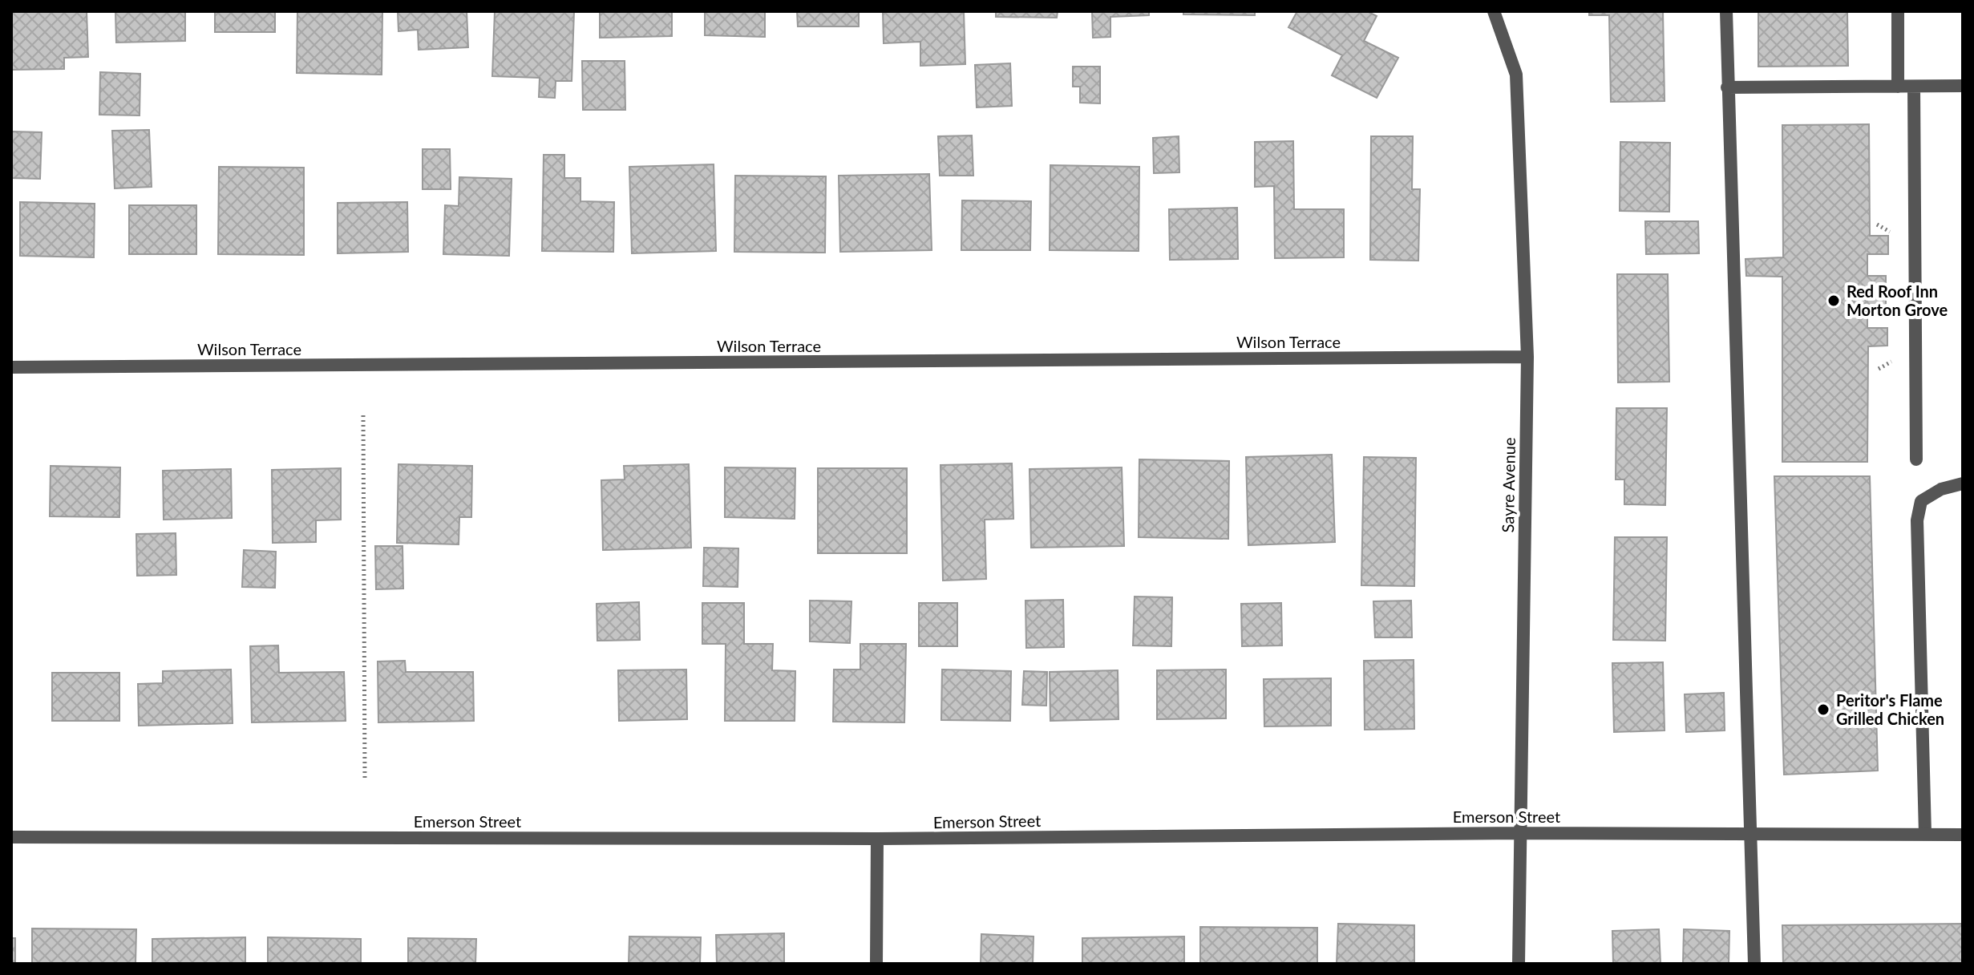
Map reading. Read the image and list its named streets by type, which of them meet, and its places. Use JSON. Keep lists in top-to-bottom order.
{
  "streets": {
    "street": ["Wilson Terrace", "Sayre Avenue", "Emerson Street"]
  },
  "crossings": [
    ["Wilson Terrace", "Sayre Avenue"],
    ["Sayre Avenue", "Emerson Street"]
  ],
  "places": ["Red Roof Inn Morton Grove", "Peritor's Flame Grilled Chicken"]
}
